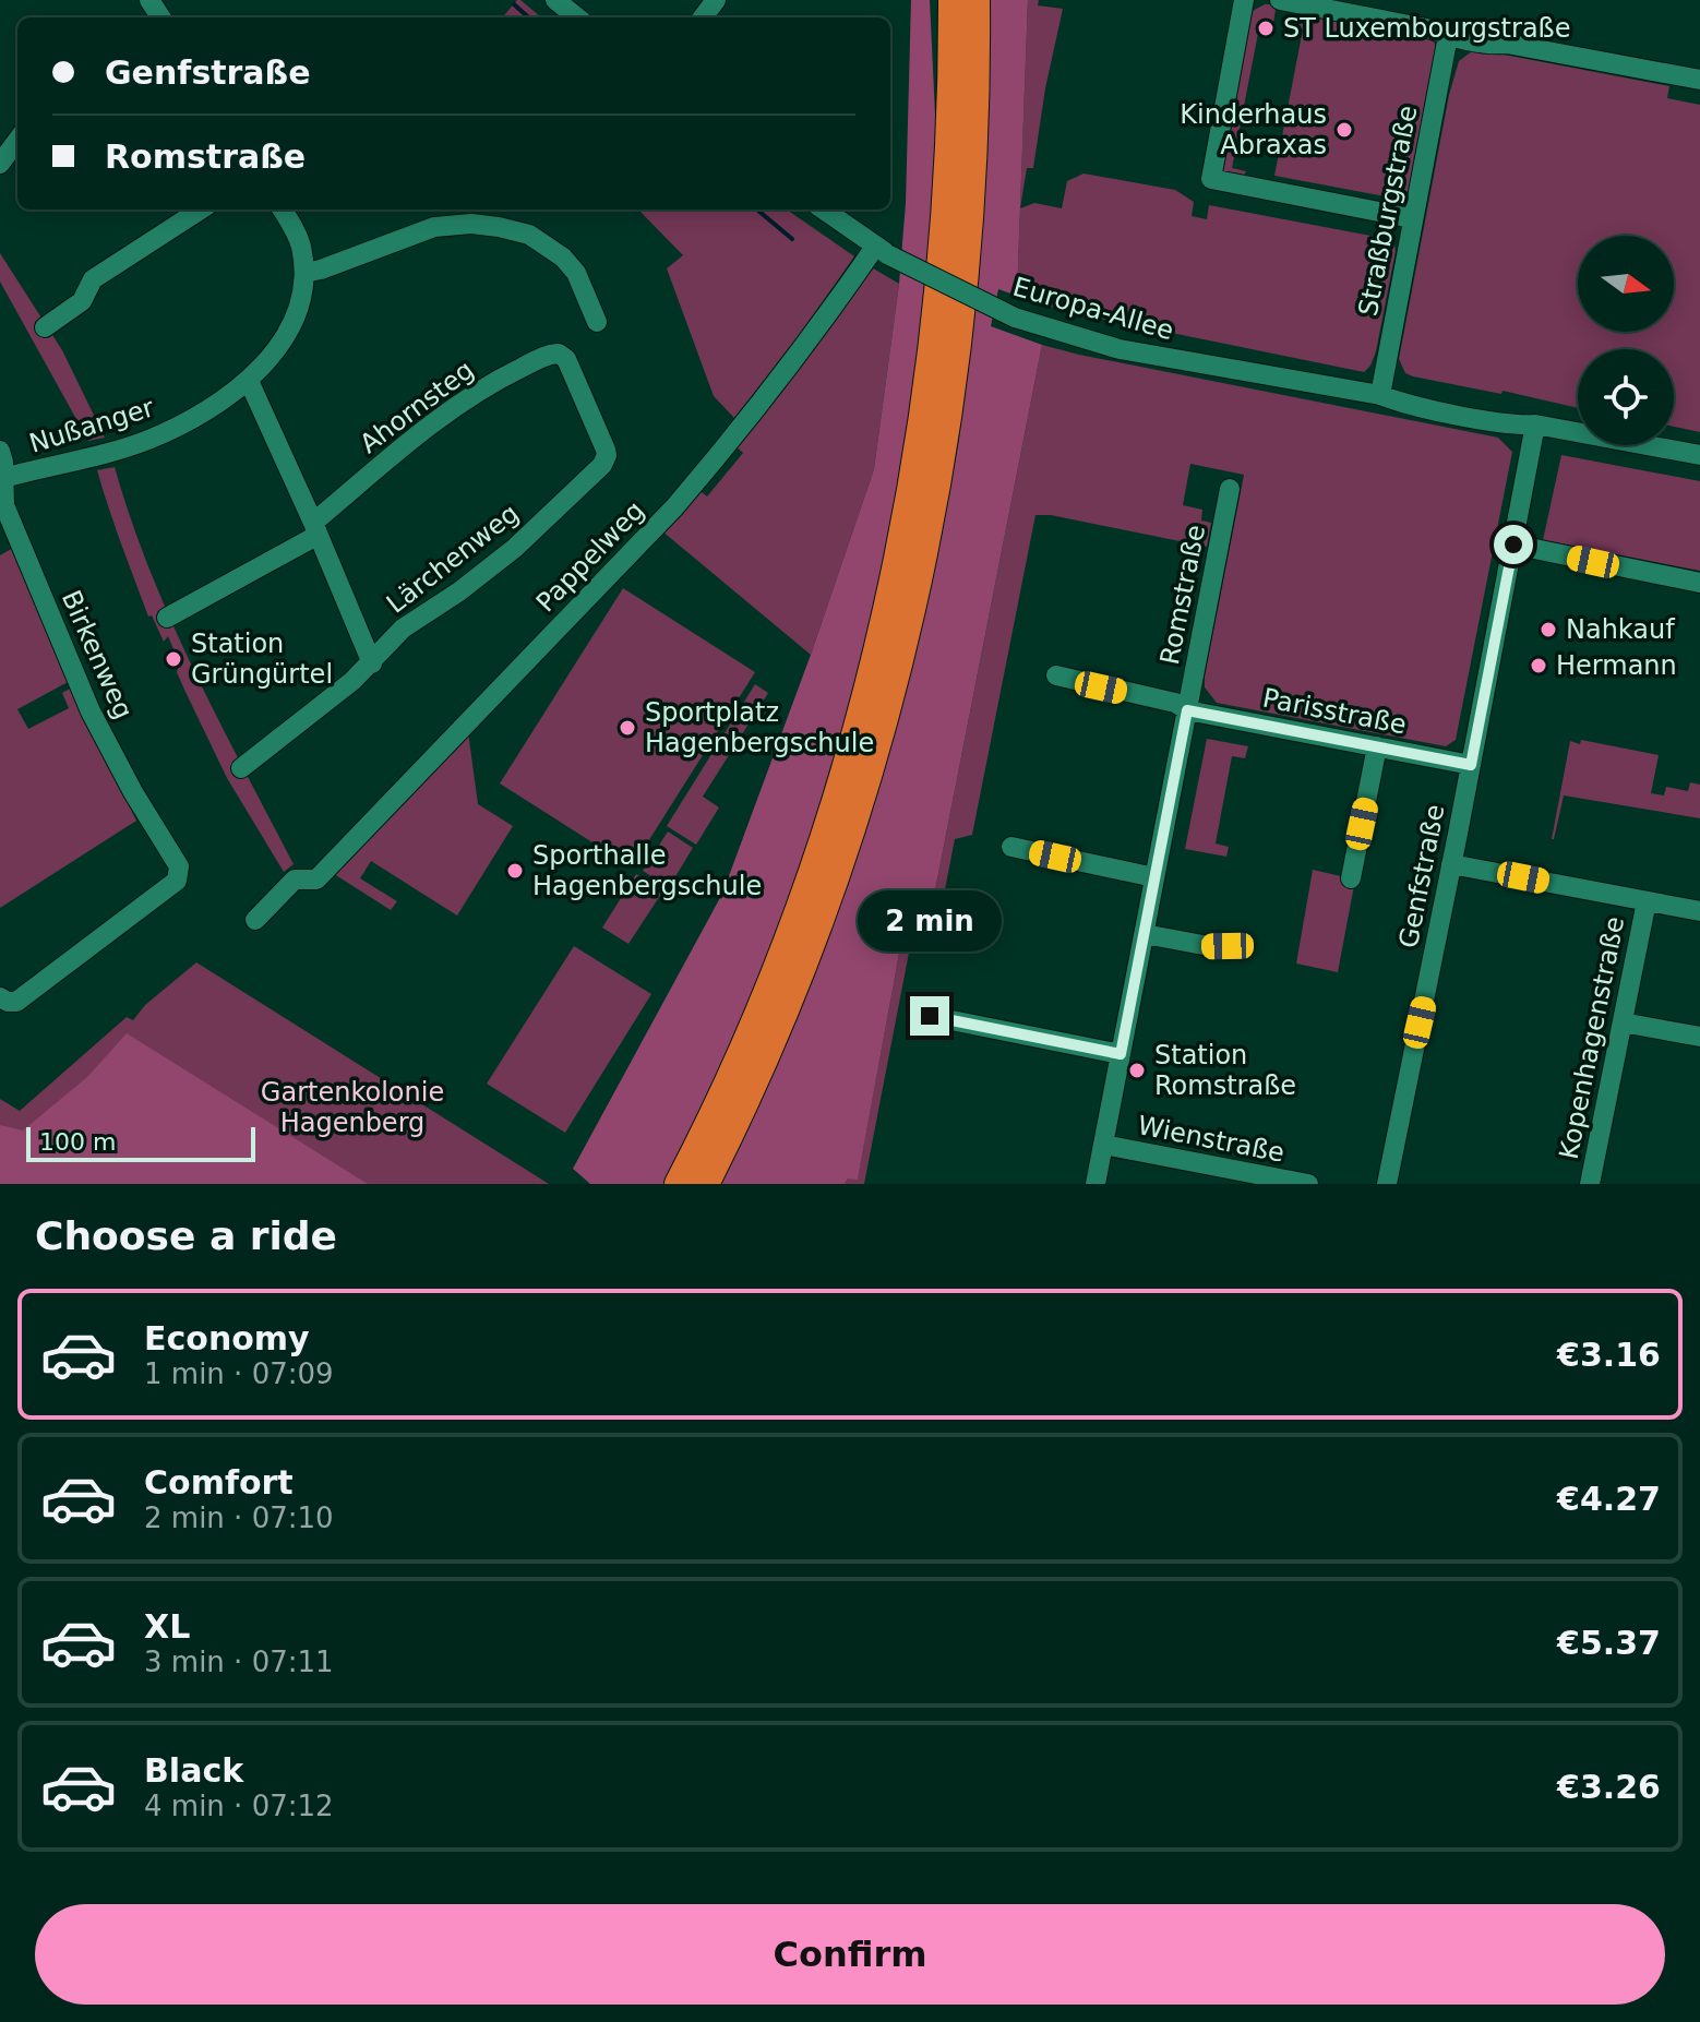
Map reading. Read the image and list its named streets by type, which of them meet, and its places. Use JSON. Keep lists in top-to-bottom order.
{
  "streets": {
    "street": [
      "Straßburgstraße",
      "Europa-Allee",
      "Ahornsteg",
      "Nußanger",
      "Pappelweg",
      "Lärchenweg",
      "Romstraße",
      "Birkenweg",
      "Parisstraße",
      "Genfstraße",
      "Kopenhagenstraße",
      "Wienstraße"
    ]
  },
  "crossings": [
    ["Straßburgstraße", "Europa-Allee"],
    ["Europa-Allee", "Pappelweg"],
    ["Europa-Allee", "Genfstraße"],
    ["Ahornsteg", "Lärchenweg"],
    ["Nußanger", "Birkenweg"],
    ["Romstraße", "Parisstraße"],
    ["Romstraße", "Wienstraße"],
    ["Parisstraße", "Genfstraße"]
  ],
  "parks": ["Gartenkolonie Hagenberg"],
  "places": [
    "ST Luxembourgstraße",
    "Kinderhaus Abraxas",
    "Nahkauf",
    "Station Grüngürtel",
    "Hermann",
    "Sportplatz Hagenbergschule",
    "Sporthalle Hagenbergschule",
    "Station Romstraße"
  ],
  "scale_bar": "100 m",
  "north": "right",
  "page": {
    "banner": ["Genfstraße", "Romstraße"],
    "bubble": "2 min",
    "scale": "100 m",
    "heading": "Choose a ride",
    "list": [
      {
        "name": "Economy",
        "note": "1 min · 07:09",
        "value": "€3.16"
      },
      {
        "name": "Comfort",
        "note": "2 min · 07:10",
        "value": "€4.27"
      },
      {
        "name": "XL",
        "note": "3 min · 07:11",
        "value": "€5.37"
      },
      {
        "name": "Black",
        "note": "4 min · 07:12",
        "value": "€3.26"
      }
    ],
    "buttons": "Confirm"
  }
}
